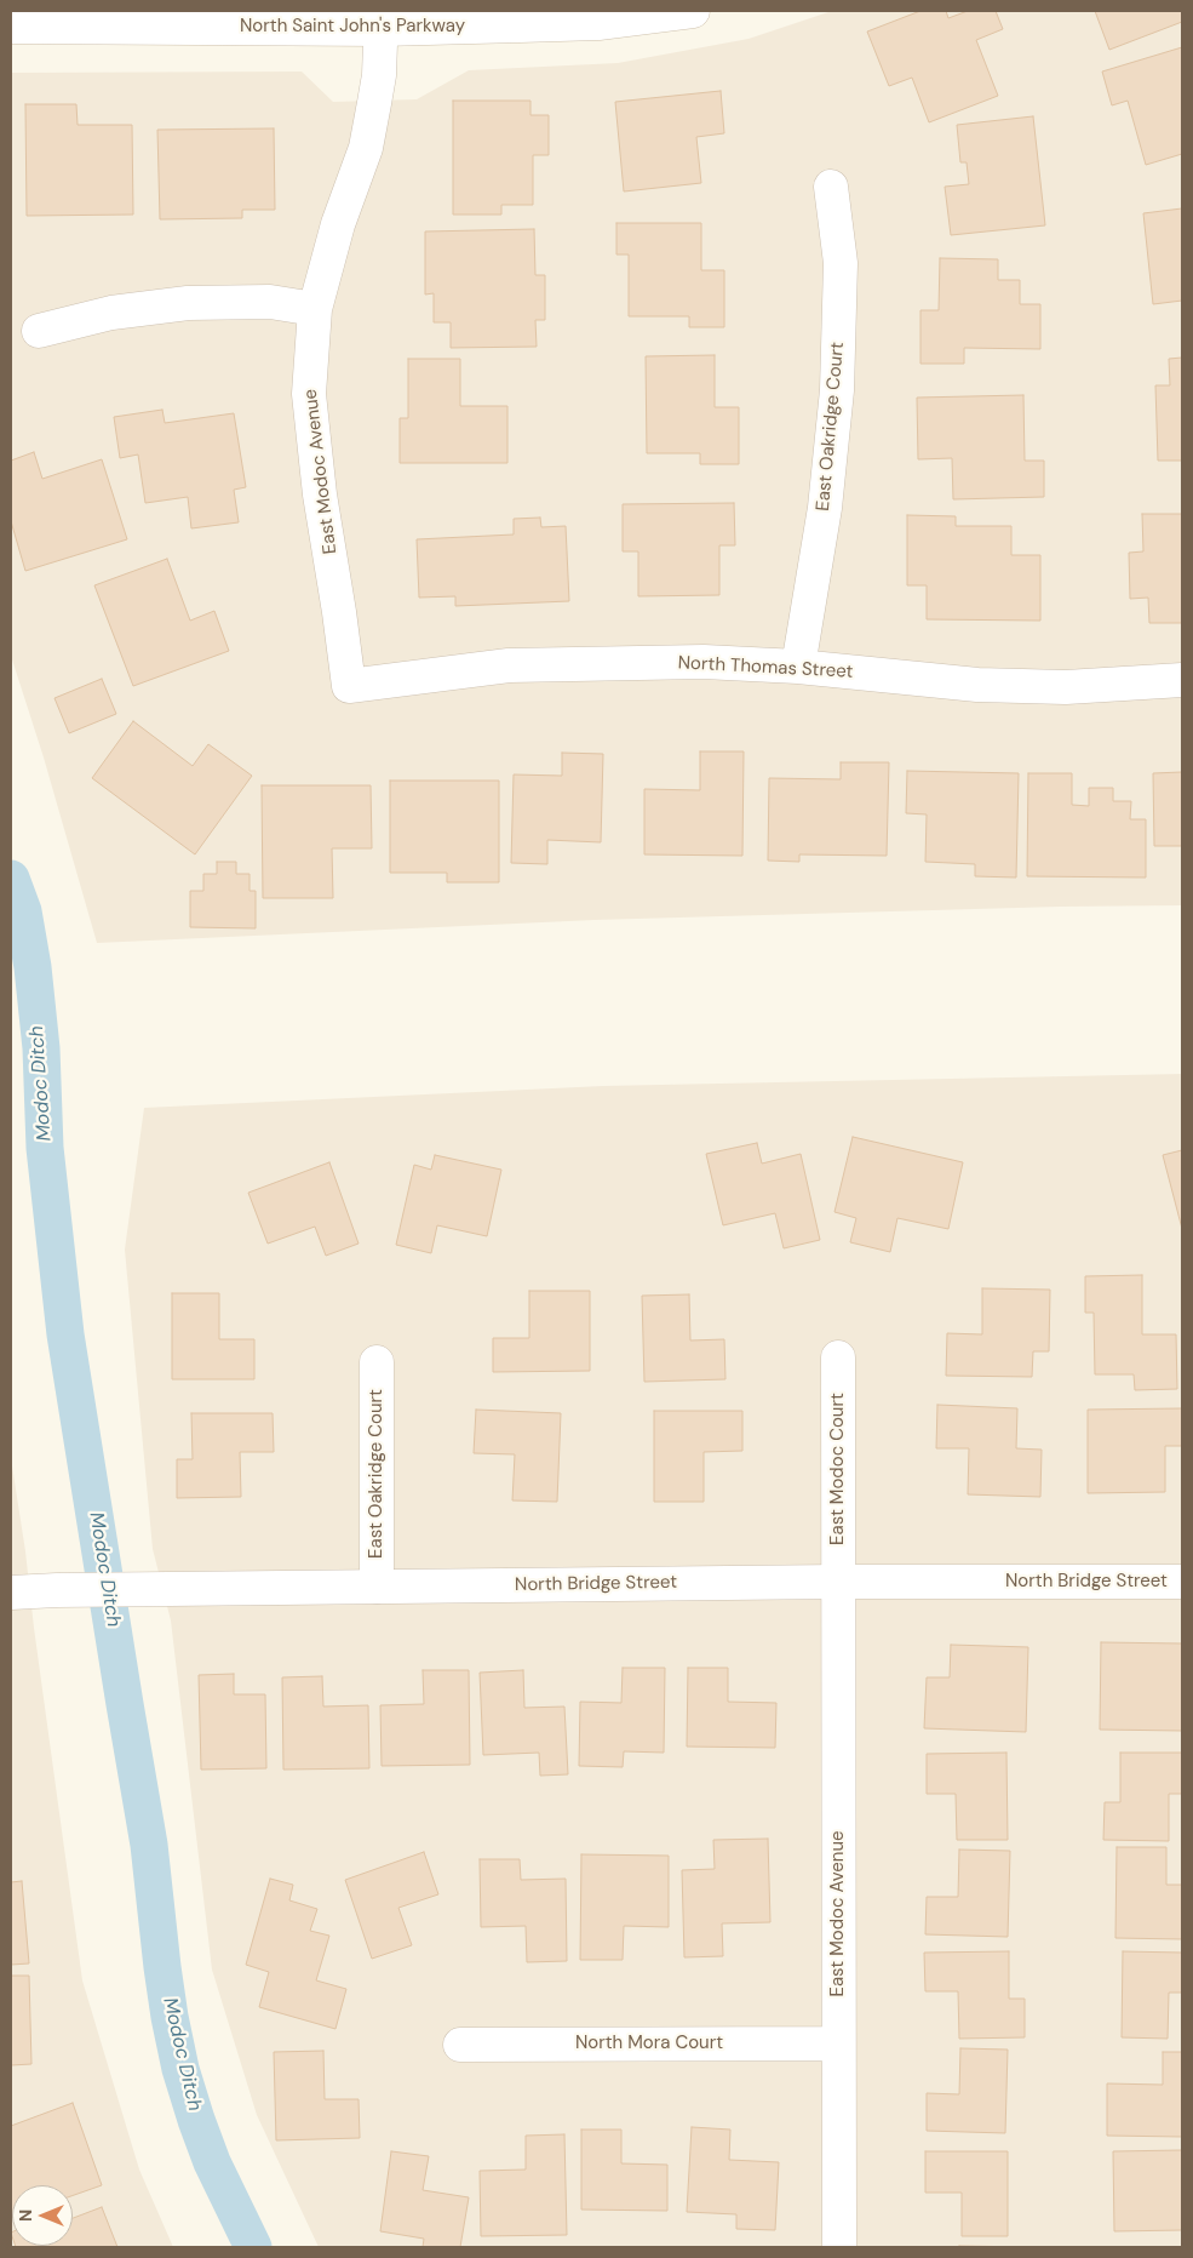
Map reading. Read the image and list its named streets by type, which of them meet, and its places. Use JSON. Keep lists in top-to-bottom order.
{
  "streets": {
    "street": [
      "North Saint John's Parkway",
      "East Oakridge Court",
      "East Modoc Avenue",
      "North Thomas Street",
      "East Modoc Court",
      "North Bridge Street",
      "North Mora Court"
    ]
  },
  "crossings": [
    ["North Saint John's Parkway", "East Modoc Avenue"],
    ["East Oakridge Court", "North Thomas Street"],
    ["East Oakridge Court", "North Bridge Street"],
    ["East Modoc Avenue", "North Thomas Street"],
    ["East Modoc Avenue", "East Modoc Court"],
    ["East Modoc Avenue", "North Bridge Street"],
    ["East Modoc Avenue", "North Mora Court"],
    ["East Modoc Court", "North Bridge Street"]
  ],
  "water": ["Modoc Ditch"],
  "north": "left"
}
